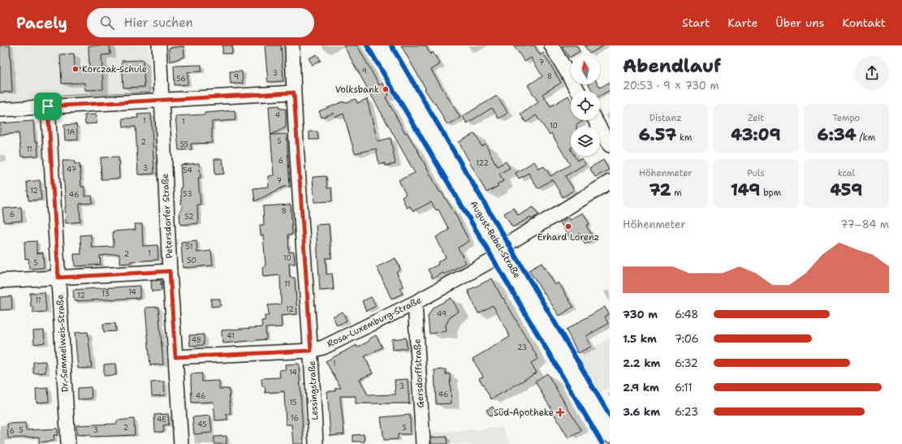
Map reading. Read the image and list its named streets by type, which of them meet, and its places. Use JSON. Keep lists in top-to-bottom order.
{
  "streets": {
    "main road": ["August-Bebel-Straße"],
    "street": [
      "Petersdorfer Straße",
      "Rosa-Luxemburg-Straße",
      "Dr.-Semmelweis-Straße",
      "Gersdorffstraße",
      "Lessingstraße"
    ]
  },
  "crossings": [
    ["Petersdorfer Straße", "Rosa-Luxemburg-Straße"],
    ["August-Bebel-Straße", "Rosa-Luxemburg-Straße"],
    ["Rosa-Luxemburg-Straße", "Gersdorffstraße"],
    ["Rosa-Luxemburg-Straße", "Lessingstraße"]
  ],
  "places": {
    "other": ["Korczak-Schule", "Volksbank", "Erhard Lorenz"],
    "health": ["Süd-Apotheke"]
  },
  "house_numbers": [
    "7",
    "9",
    "3",
    "8",
    "9",
    "56",
    "4",
    "1",
    "1",
    "10",
    "1A",
    "5",
    "2",
    "55",
    "11",
    "6",
    "122",
    "3",
    "47",
    "54",
    "7",
    "12",
    "53",
    "46",
    "8",
    "6",
    "52",
    "51",
    "1",
    "2",
    "10",
    "50",
    "5",
    "11",
    "14",
    "13",
    "12",
    "11",
    "12",
    "49",
    "41",
    "48",
    "23",
    "1",
    "14",
    "3",
    "46",
    "46",
    "15",
    "16",
    "4E",
    "45",
    "2",
    "5",
    "5",
    "3",
    "6"
  ],
  "north": "top",
  "page": {
    "header": "Pacely",
    "search": "Hier suchen",
    "nav": [
      "Start",
      "Karte",
      "Über uns",
      "Kontakt"
    ],
    "heading": ["Abendlauf", "20:53 · 9 × 730 m"],
    "stats": [
      ["Distanz", "6.57 km"],
      ["Zeit", "43:09"],
      ["Tempo", "6:34 /km"],
      ["Höhenmeter", "72 m"],
      ["Puls", "149 bpm"],
      ["kcal", "459"]
    ],
    "chart": ["Höhenmeter", "77–84 m"],
    "list": [
      {
        "name": "730 m",
        "note": "6:48"
      },
      {
        "name": "1.5 km",
        "note": "7:06"
      },
      {
        "name": "2.2 km",
        "note": "6:32"
      },
      {
        "name": "2.9 km",
        "note": "6:11"
      },
      {
        "name": "3.6 km",
        "note": "6:23"
      }
    ]
  }
}
